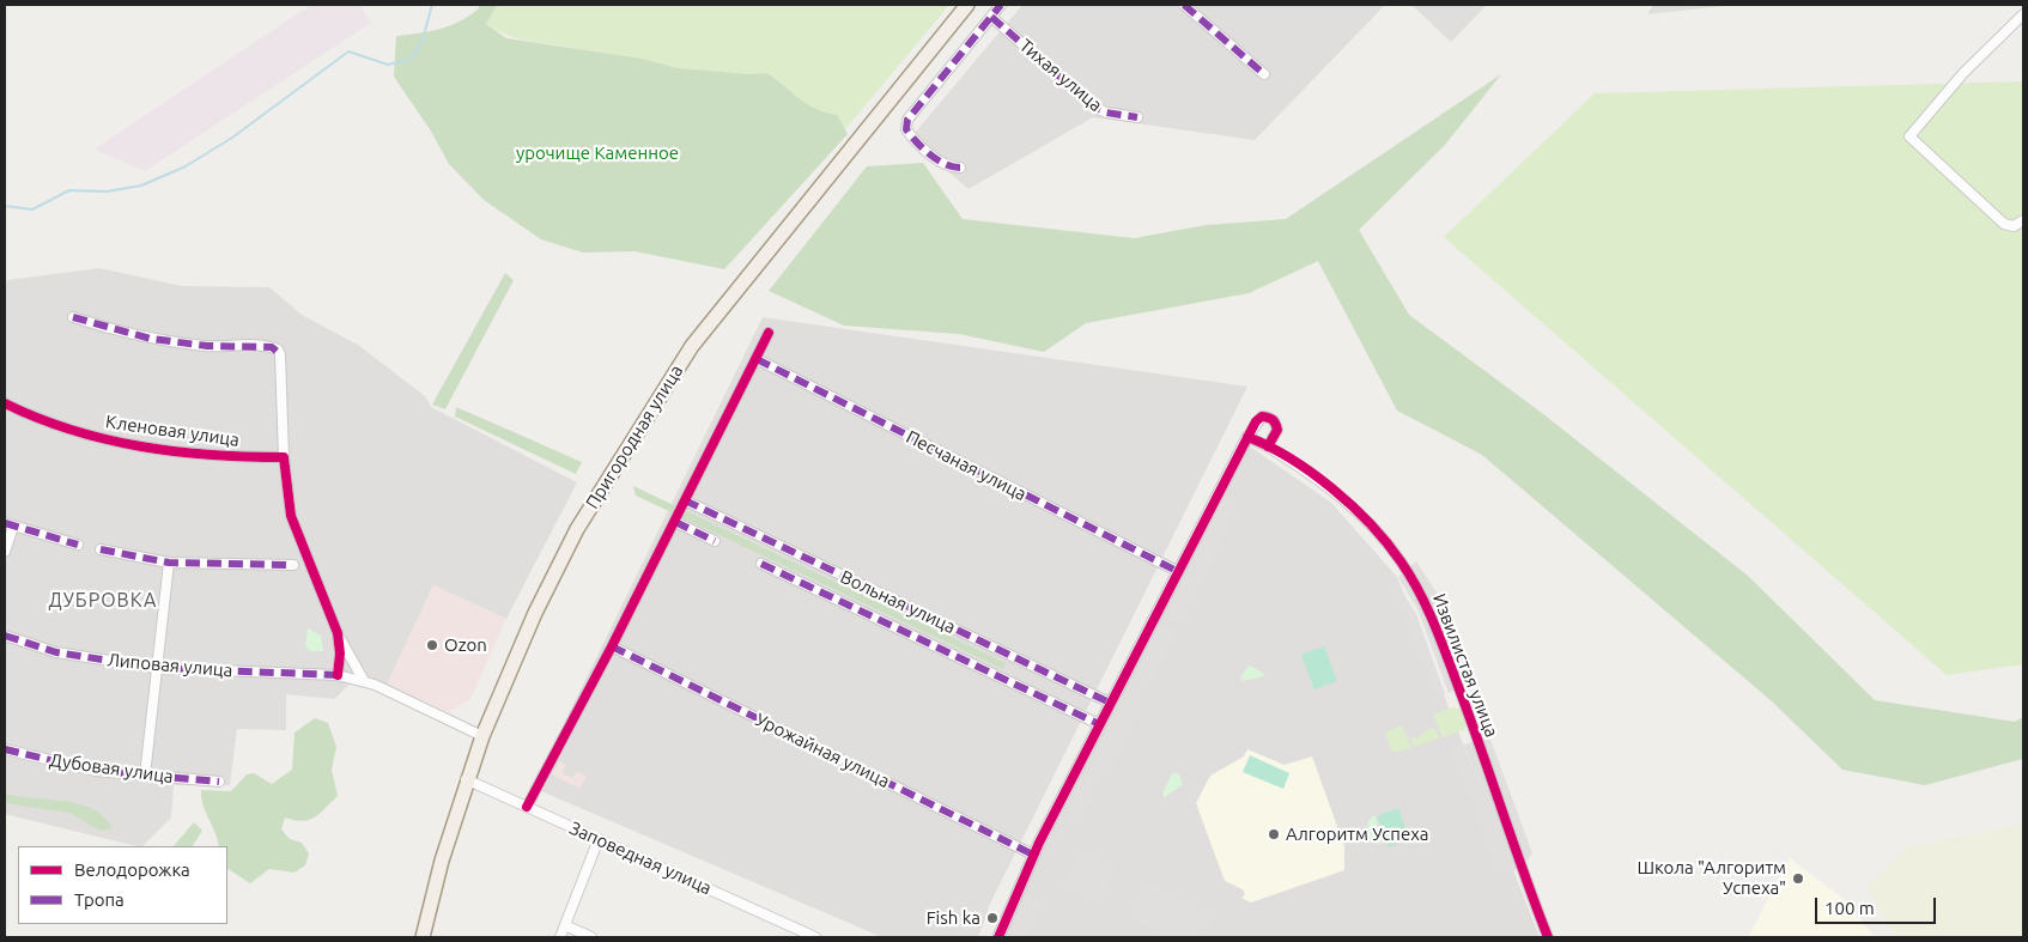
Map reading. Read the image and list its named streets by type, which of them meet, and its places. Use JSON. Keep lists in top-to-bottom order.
{
  "streets": {
    "main road": ["Пригородная улица"],
    "street": [
      "Тихая улица",
      "Кленовая улица",
      "Песчаная улица",
      "Вольная улица",
      "Липовая улица",
      "Извилистая улица",
      "Урожайная улица",
      "Дубовая улица",
      "Заповедная улица"
    ]
  },
  "crossings": [
    ["Пригородная улица", "Липовая улица"],
    ["Пригородная улица", "Заповедная улица"]
  ],
  "districts": ["ДУБРОВКА"],
  "parks": ["урочище Каменное"],
  "places": [
    "Ozon",
    "Алгоритм Успеха",
    "Школа \"Алгоритм Успеха\"",
    "Fish ka"
  ],
  "legend": ["Велодорожка", "Тропа"],
  "scale_bar": "100 m"
}
